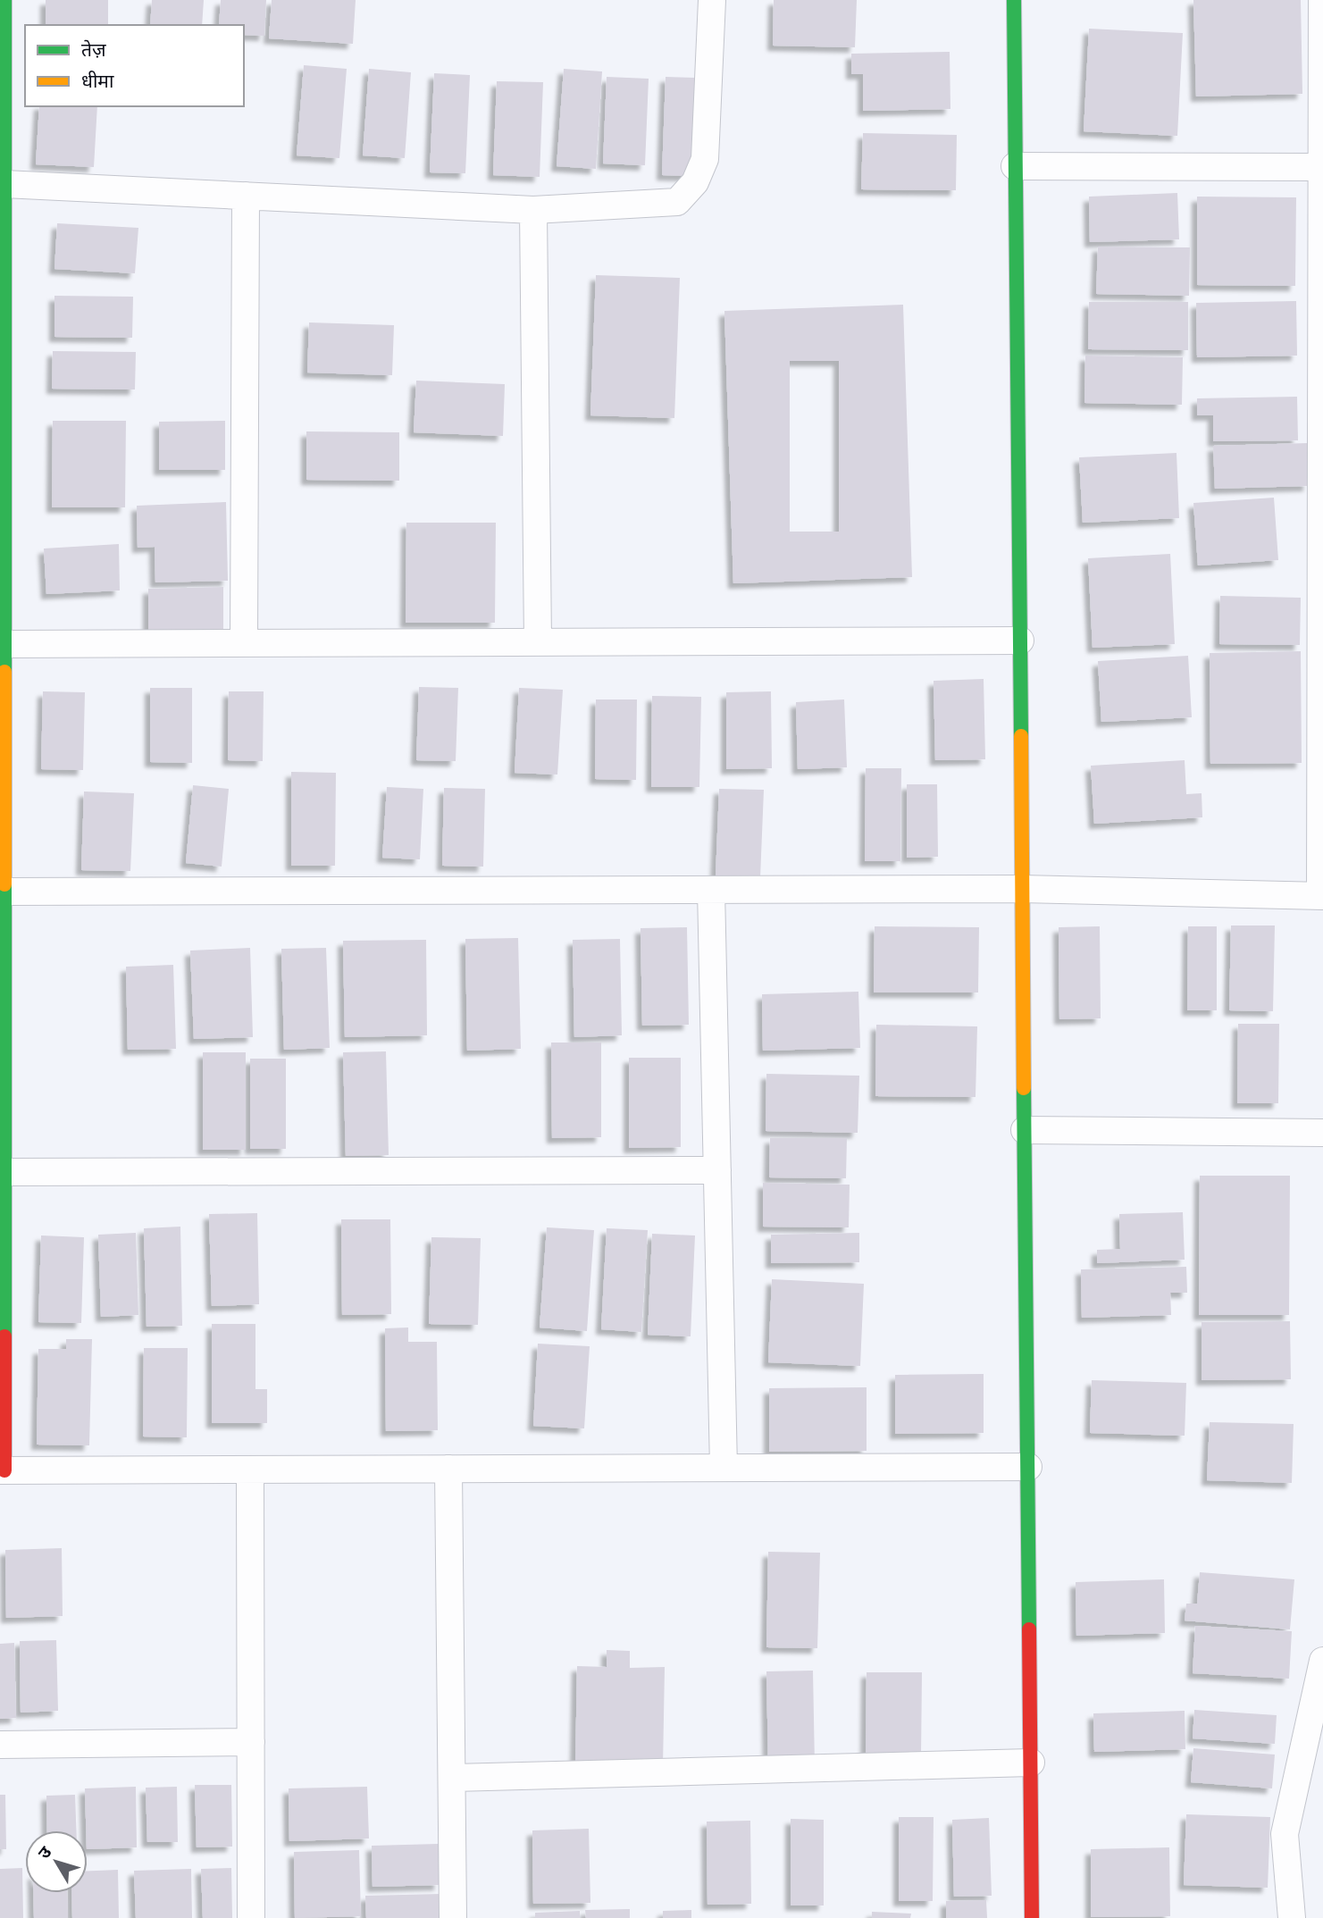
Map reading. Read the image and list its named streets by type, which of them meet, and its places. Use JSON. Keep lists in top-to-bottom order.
{
  "legend": ["तेज़", "धीमा"],
  "north": "top left"
}
